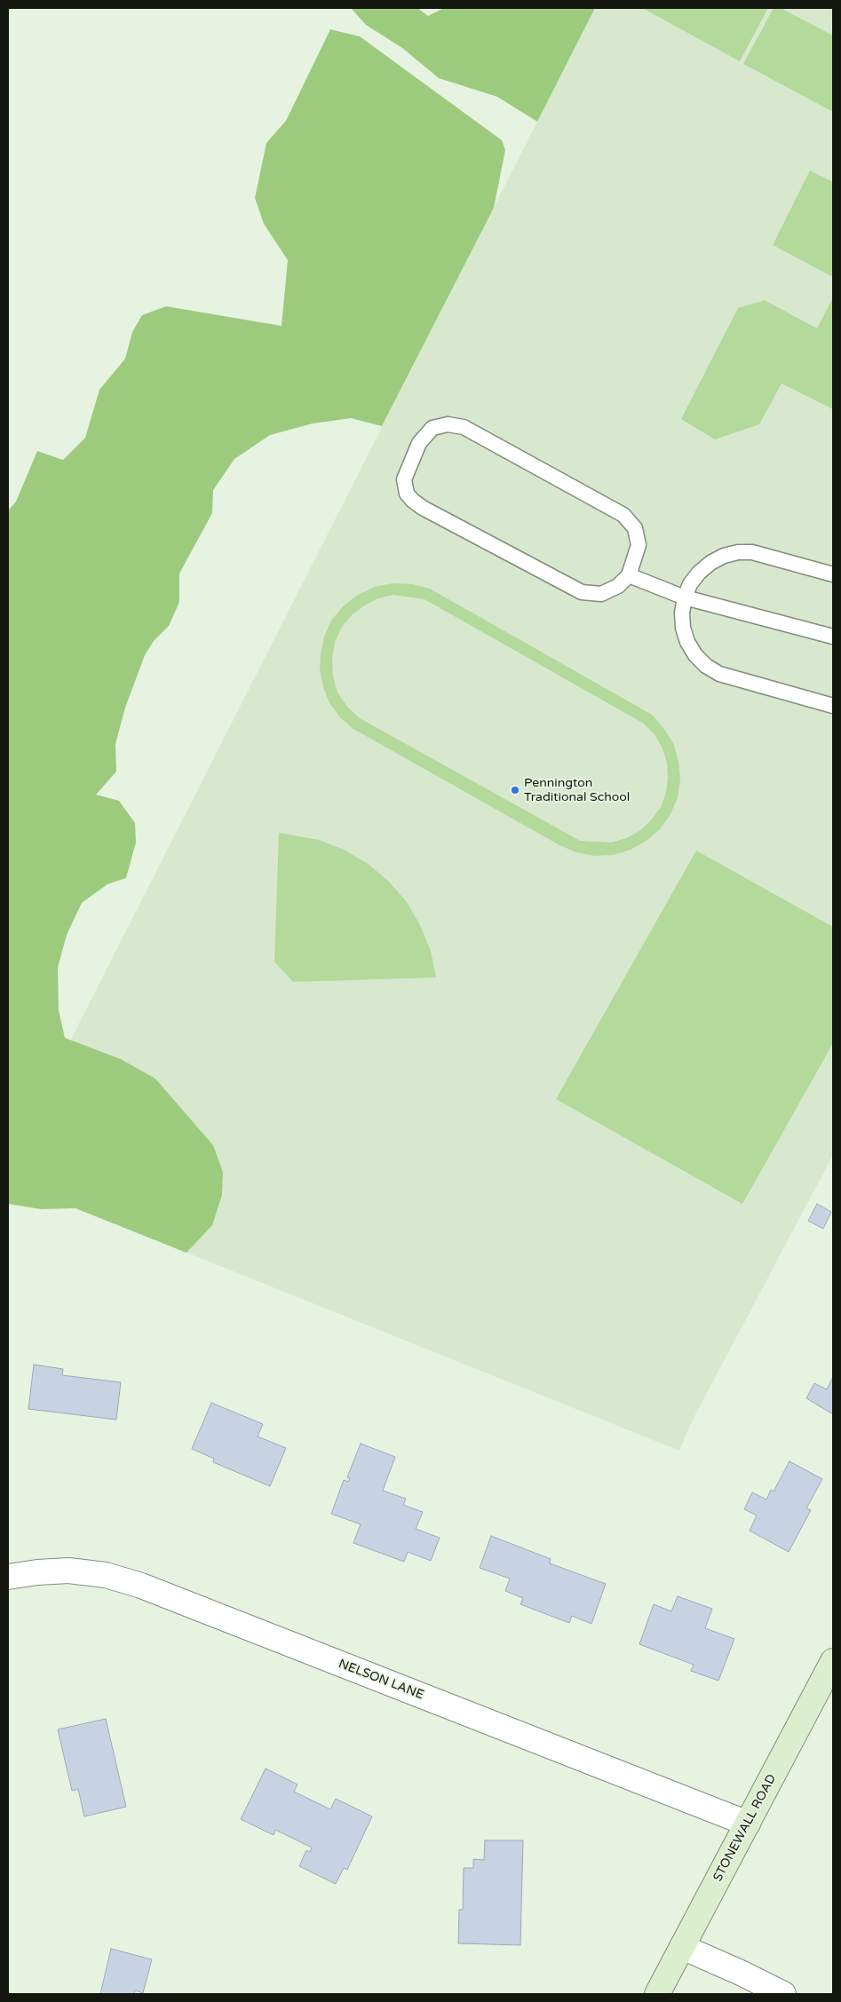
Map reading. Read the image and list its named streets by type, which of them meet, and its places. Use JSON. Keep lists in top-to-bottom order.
{
  "streets": {
    "street": ["NELSON LANE", "STONEWALL ROAD"]
  },
  "crossings": [
    ["NELSON LANE", "STONEWALL ROAD"]
  ],
  "places": ["Pennington Traditional School"]
}
